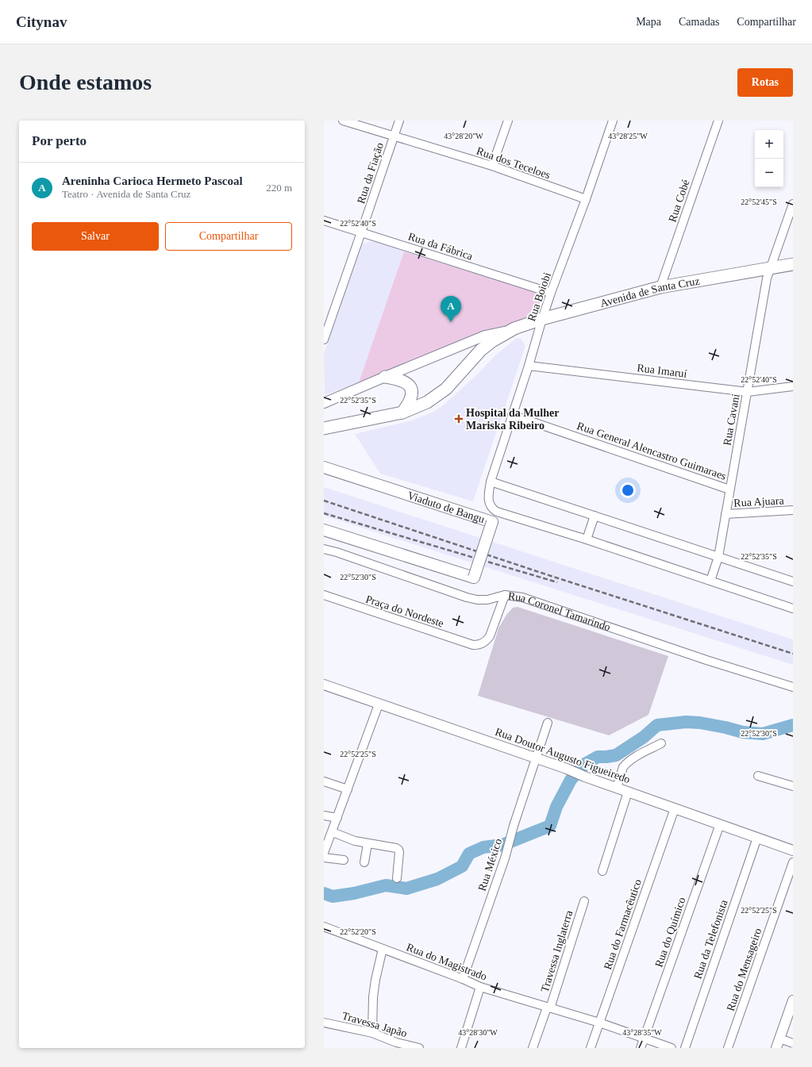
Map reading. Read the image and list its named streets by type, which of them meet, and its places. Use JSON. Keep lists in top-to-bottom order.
{
  "streets": {
    "main road": ["Avenida de Santa Cruz", "Viaduto de Bangu"],
    "street": [
      "Rua dos Teceloes",
      "Rua da Fiação",
      "Rua Cobé",
      "Rua da Fábrica",
      "Rua Boiobi",
      "Rua Imaruí",
      "Rua Cavani",
      "Rua General Alencastro Guimaraes",
      "Rua Ajuara",
      "Praça do Nordeste",
      "Rua Coronel Tamarindo",
      "Rua Doutor Augusto Figueiredo",
      "Rua México",
      "Rua do Farmacêutico",
      "Rua do Químico",
      "Rua da Telefonista",
      "Travessa Inglaterra",
      "Rua do Magistrado",
      "Rua do Mensageiro",
      "Travessa Japão"
    ]
  },
  "crossings": [
    ["Rua dos Teceloes", "Rua da Fiação"],
    ["Rua dos Teceloes", "Rua Boiobi"],
    ["Rua da Fiação", "Rua da Fábrica"],
    ["Rua Cobé", "Avenida de Santa Cruz"],
    ["Rua da Fábrica", "Rua Boiobi"],
    ["Avenida de Santa Cruz", "Rua Boiobi"],
    ["Avenida de Santa Cruz", "Rua Cavani"],
    ["Rua Boiobi", "Rua Imaruí"],
    ["Rua Boiobi", "Rua General Alencastro Guimaraes"],
    ["Rua Imaruí", "Rua Cavani"],
    ["Rua Cavani", "Rua General Alencastro Guimaraes"],
    ["Rua Cavani", "Rua Ajuara"],
    ["Praça do Nordeste", "Rua Coronel Tamarindo"],
    ["Rua Doutor Augusto Figueiredo", "Rua México"],
    ["Rua Doutor Augusto Figueiredo", "Rua do Farmacêutico"],
    ["Rua Doutor Augusto Figueiredo", "Rua do Químico"],
    ["Rua Doutor Augusto Figueiredo", "Rua da Telefonista"],
    ["Rua México", "Rua do Magistrado"],
    ["Rua do Farmacêutico", "Rua do Magistrado"],
    ["Rua do Químico", "Rua do Magistrado"],
    ["Travessa Inglaterra", "Rua do Magistrado"]
  ],
  "places": {
    "health": ["Hospital da Mulher Mariska Ribeiro"]
  },
  "page": {
    "header": "Citynav",
    "nav": ["Mapa", "Camadas", "Compartilhar"],
    "buttons": [
      "Rotas",
      ["Salvar", "Compartilhar"]
    ],
    "title": "Onde estamos",
    "heading": "Por perto",
    "map_buttons": ["+", "−"],
    "list": [
      {
        "mark": "A",
        "name": "Areninha Carioca Hermeto Pascoal",
        "note": "Teatro · Avenida de Santa Cruz",
        "value": "220 m"
      }
    ],
    "pins": "A"
  },
  "coordinates": [
    "43°28'20\"W",
    "43°28'25\"W",
    "22°52'45\"S",
    "22°52'40\"S",
    "22°52'35\"S",
    "22°52'30\"S",
    "22°52'25\"S",
    "22°52'20\"S",
    "43°28'30\"W",
    "43°28'35\"W"
  ]
}
